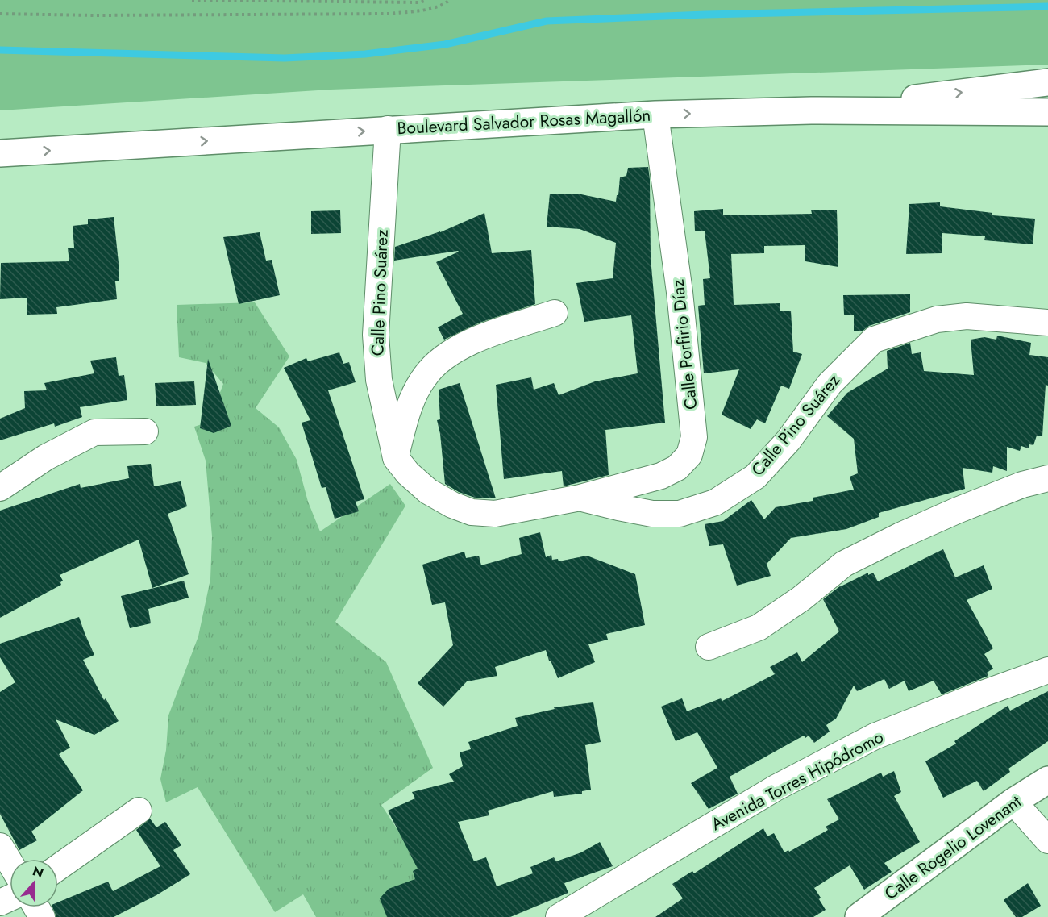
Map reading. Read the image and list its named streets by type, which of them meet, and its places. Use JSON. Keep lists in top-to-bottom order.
{
  "streets": {
    "main road": ["Boulevard Salvador Rosas Magallón", "Calle Rogelio Lovenant"],
    "street": ["Calle Pino Suárez", "Calle Porfirio Díaz", "Avenida Torres Hipódromo"]
  },
  "crossings": [
    ["Boulevard Salvador Rosas Magallón", "Calle Pino Suárez"],
    ["Boulevard Salvador Rosas Magallón", "Calle Porfirio Díaz"],
    ["Calle Pino Suárez", "Calle Porfirio Díaz"]
  ],
  "one_way": ["Boulevard Salvador Rosas Magallón"],
  "north": "top"
}
